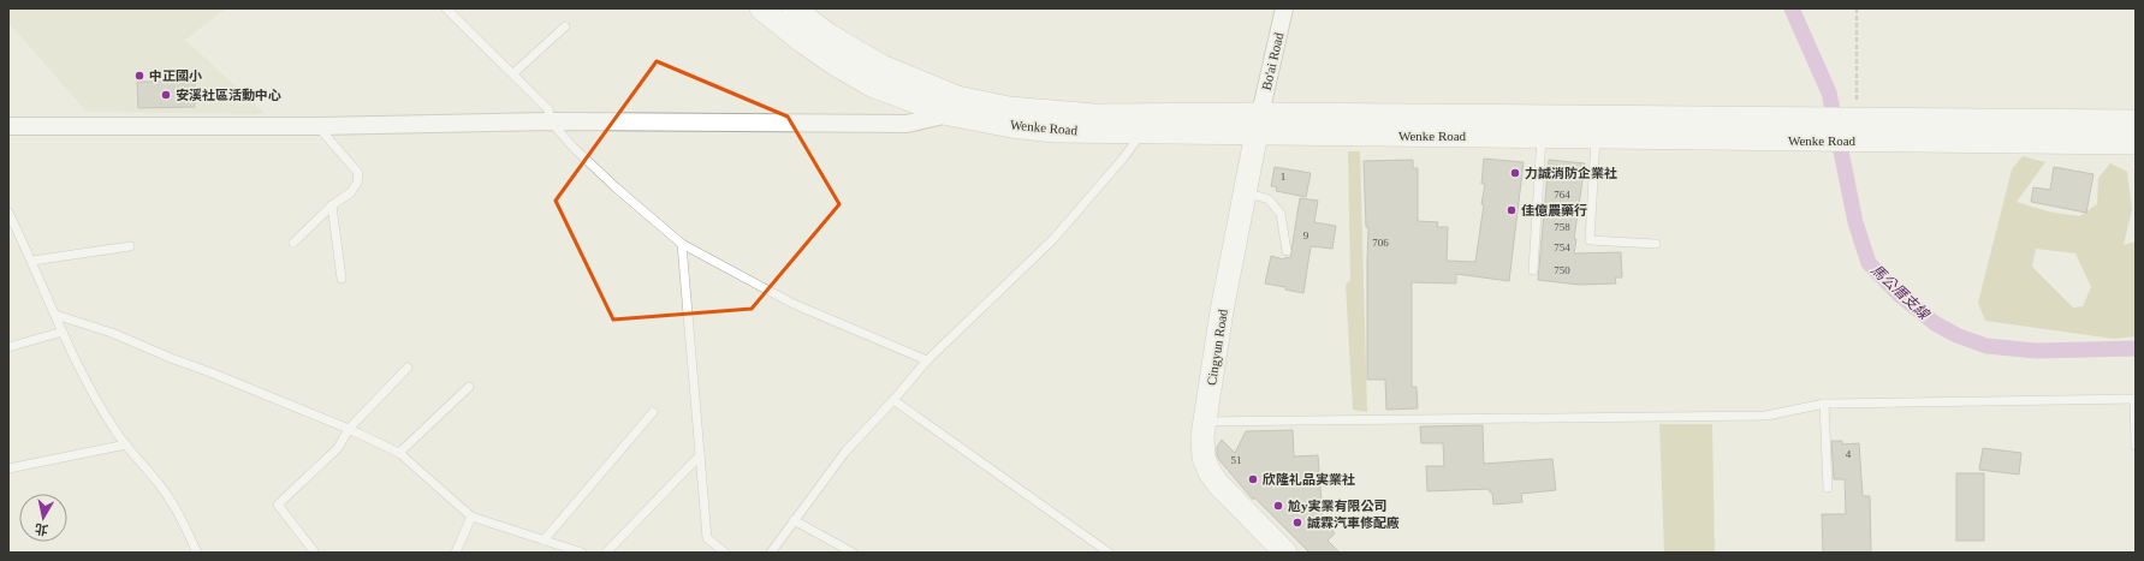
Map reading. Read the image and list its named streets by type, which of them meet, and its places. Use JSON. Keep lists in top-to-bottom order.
{
  "streets": {
    "main road": ["Wenke Road", "Cingyun Road"],
    "street": ["Bo'ai Road"]
  },
  "crossings": [
    ["Bo'ai Road", "Wenke Road"],
    ["Bo'ai Road", "Cingyun Road"],
    ["Wenke Road", "Cingyun Road"]
  ],
  "water": ["馬公厝支線"],
  "places": [
    "中正國小",
    "安溪社區活動中心",
    "力誠消防企業社",
    "佳億農藥行",
    "欣隆礼品実業社",
    "尬y実業有限公司",
    "誠霖汽車修配廠"
  ],
  "house_numbers": [
    "1",
    "764",
    "758",
    "9",
    "706",
    "754",
    "750",
    "4",
    "51"
  ],
  "north": "bottom"
}
